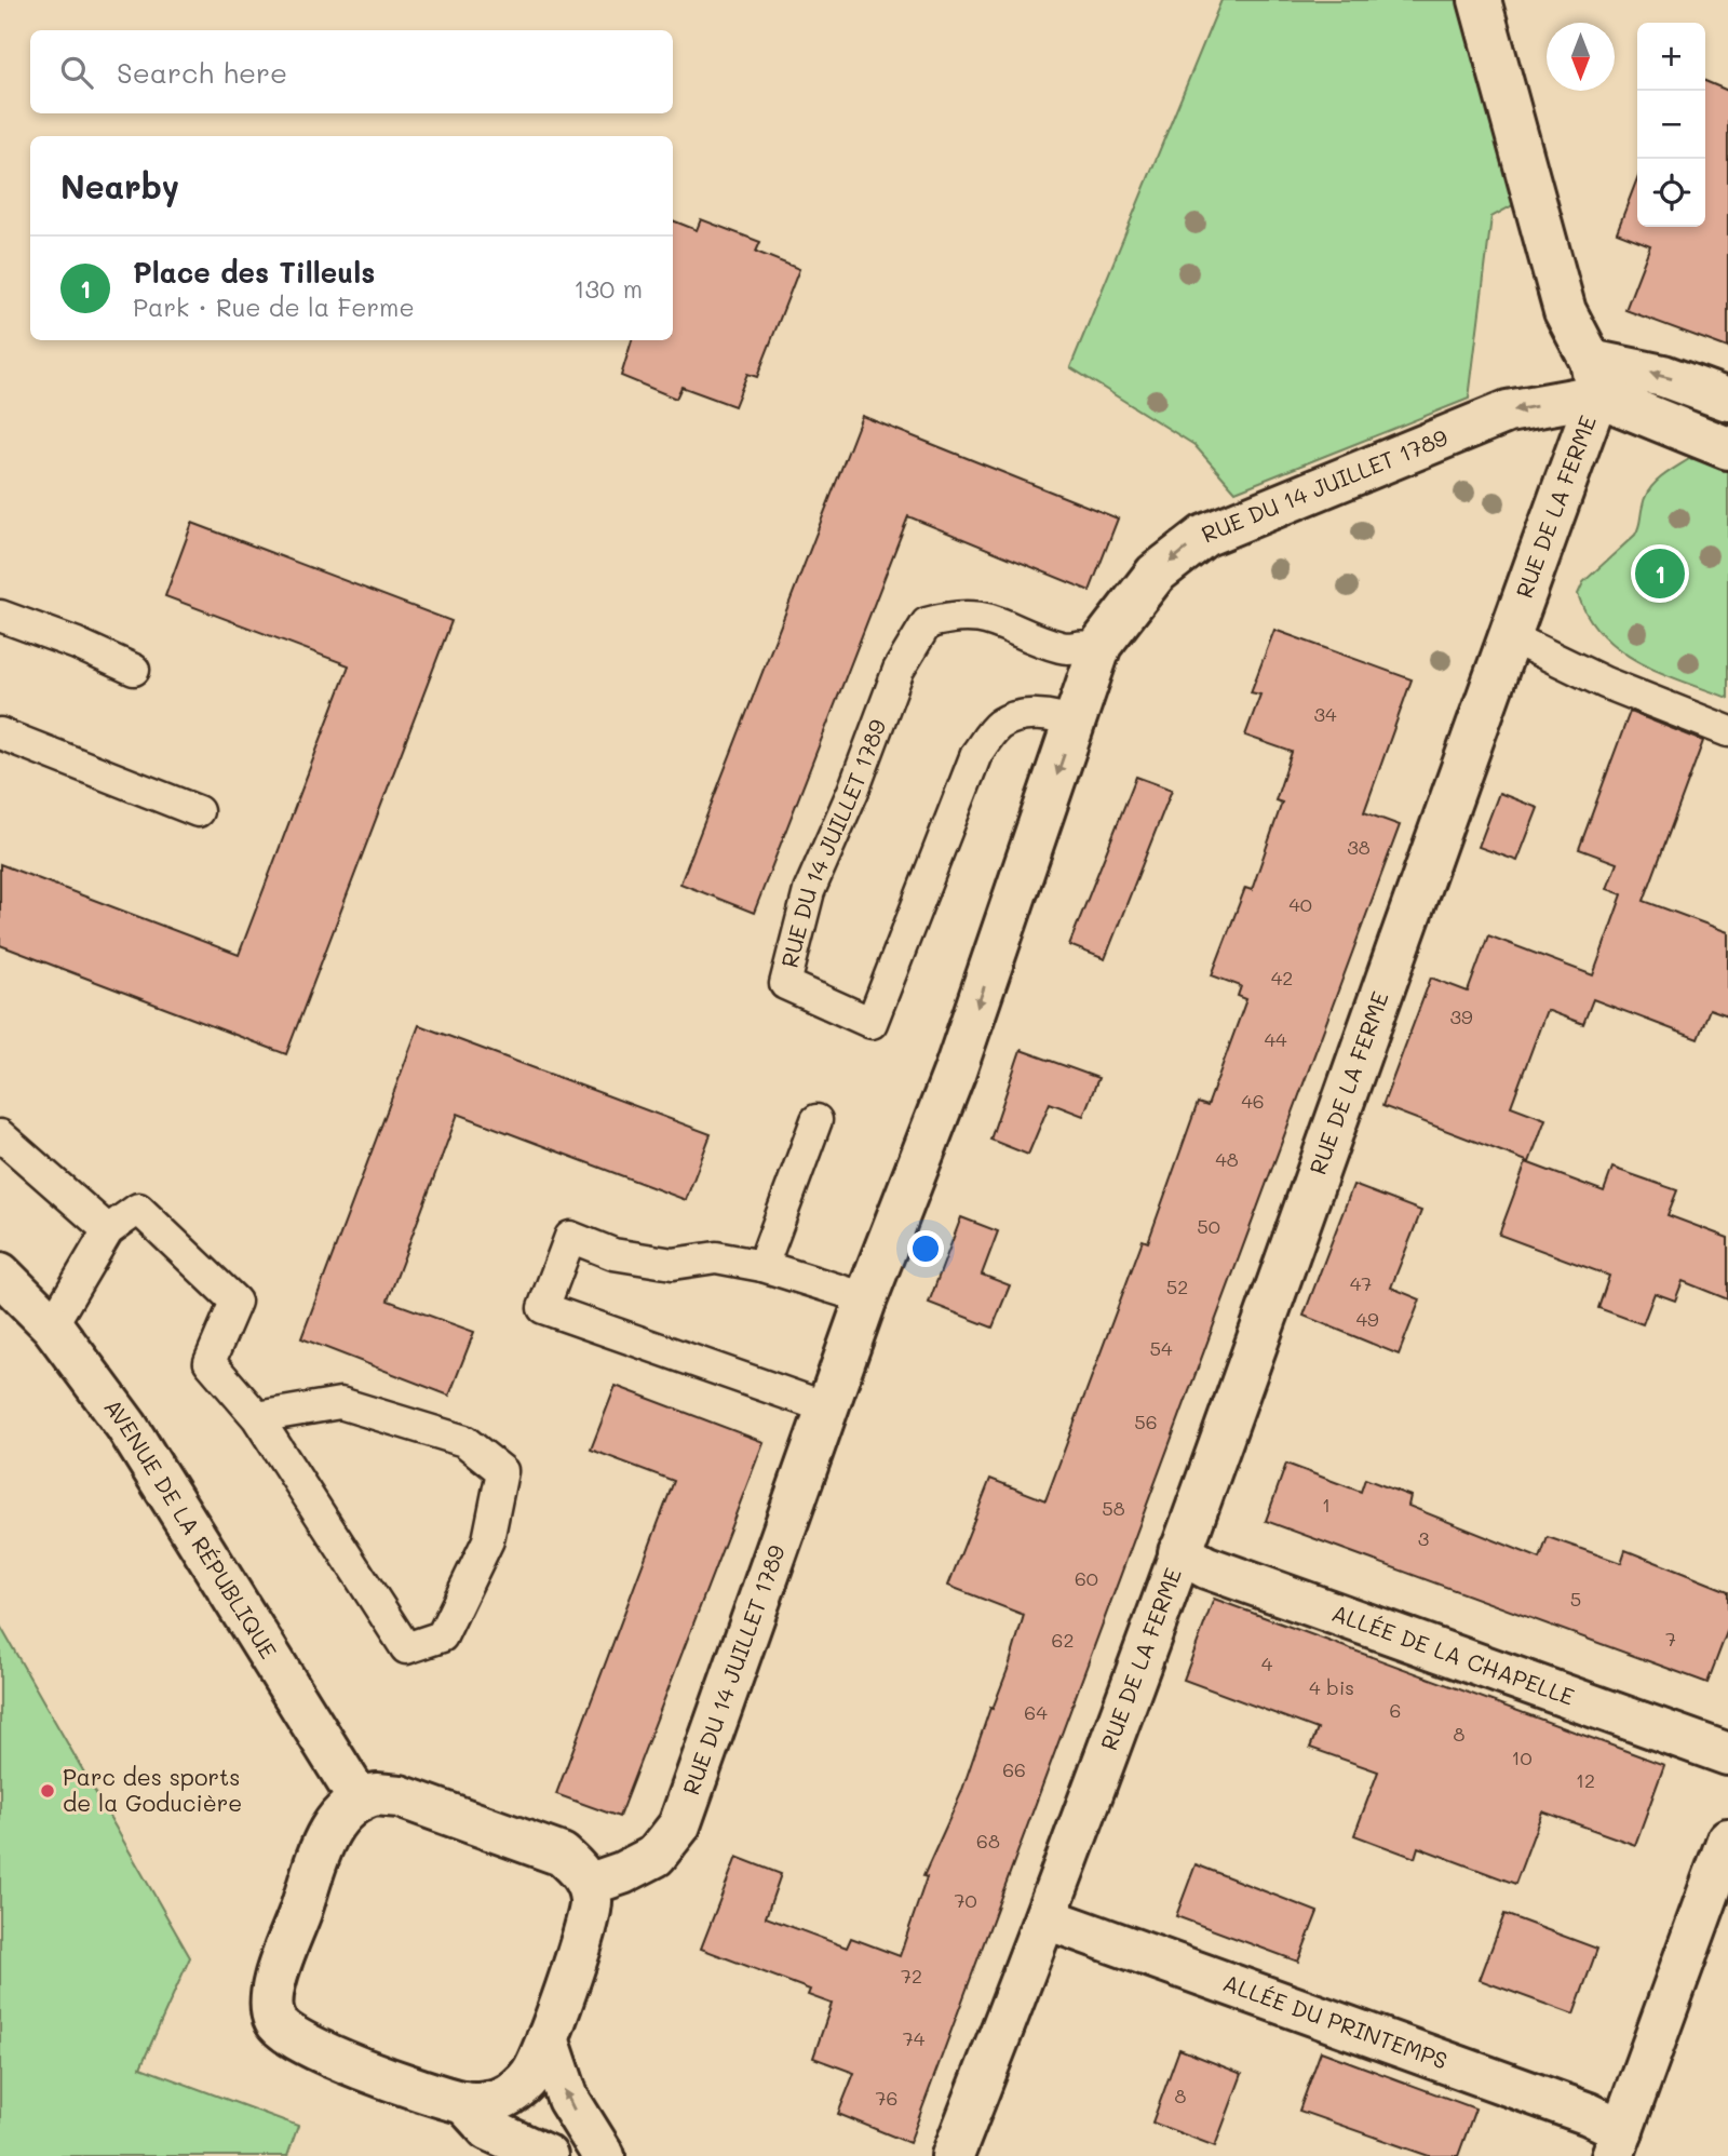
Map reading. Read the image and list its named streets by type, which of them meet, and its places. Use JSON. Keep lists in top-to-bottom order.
{
  "streets": {
    "street": [
      "RUE DU 14 JUILLET 1789",
      "RUE DE LA FERME",
      "AVENUE DE LA RÉPUBLIQUE",
      "ALLÉE DE LA CHAPELLE",
      "ALLÉE DU PRINTEMPS"
    ]
  },
  "crossings": [
    ["RUE DU 14 JUILLET 1789", "RUE DE LA FERME"],
    ["RUE DE LA FERME", "ALLÉE DE LA CHAPELLE"],
    ["RUE DE LA FERME", "ALLÉE DU PRINTEMPS"]
  ],
  "one_way": ["RUE DU 14 JUILLET 1789"],
  "places": ["Parc des sports de la Goducière"],
  "house_numbers": [
    "34",
    "38",
    "40",
    "42",
    "39",
    "44",
    "46",
    "48",
    "50",
    "47",
    "52",
    "49",
    "54",
    "56",
    "1",
    "58",
    "3",
    "60",
    "5",
    "7",
    "62",
    "4",
    "4 bis",
    "6",
    "64",
    "8",
    "10",
    "66",
    "12",
    "68",
    "70",
    "72",
    "74",
    "8",
    "76"
  ],
  "north": "bottom",
  "page": {
    "map_buttons": ["+", "−"],
    "search": "Search here",
    "heading": "Nearby",
    "list": [
      {
        "mark": "1",
        "name": "Place des Tilleuls",
        "note": "Park · Rue de la Ferme",
        "value": "130 m"
      }
    ],
    "pins": "1"
  }
}
